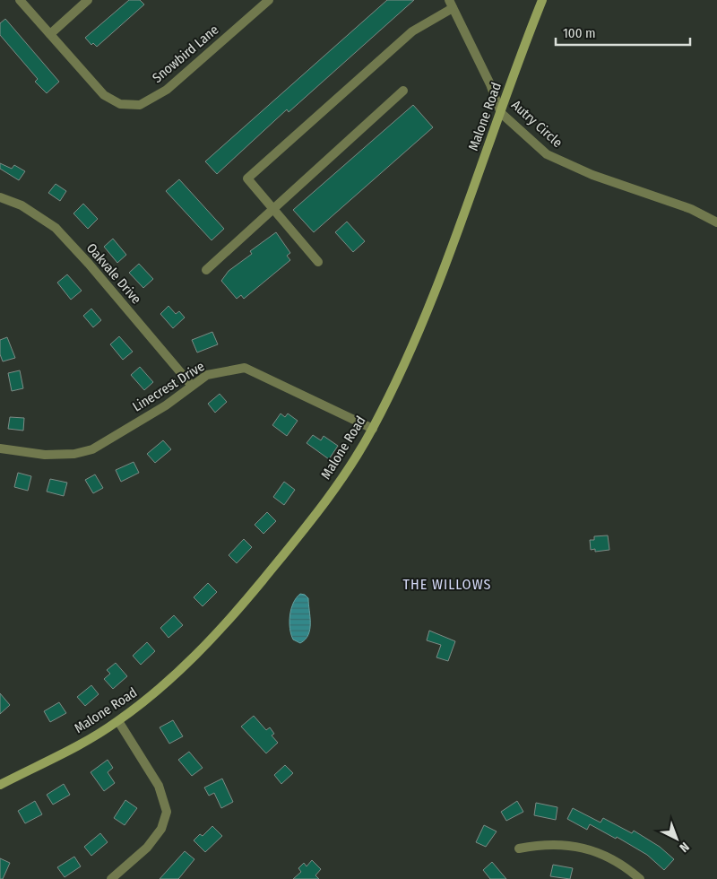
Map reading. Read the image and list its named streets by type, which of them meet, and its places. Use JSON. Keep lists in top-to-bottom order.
{
  "streets": {
    "street": [
      "Snowbird Lane",
      "Malone Road",
      "Autry Circle",
      "Oakvale Drive",
      "Linecrest Drive"
    ]
  },
  "crossings": [
    ["Malone Road", "Autry Circle"],
    ["Malone Road", "Linecrest Drive"],
    ["Oakvale Drive", "Linecrest Drive"]
  ],
  "districts": ["THE WILLOWS"],
  "scale_bar": "100 m",
  "north": "bottom right"
}
